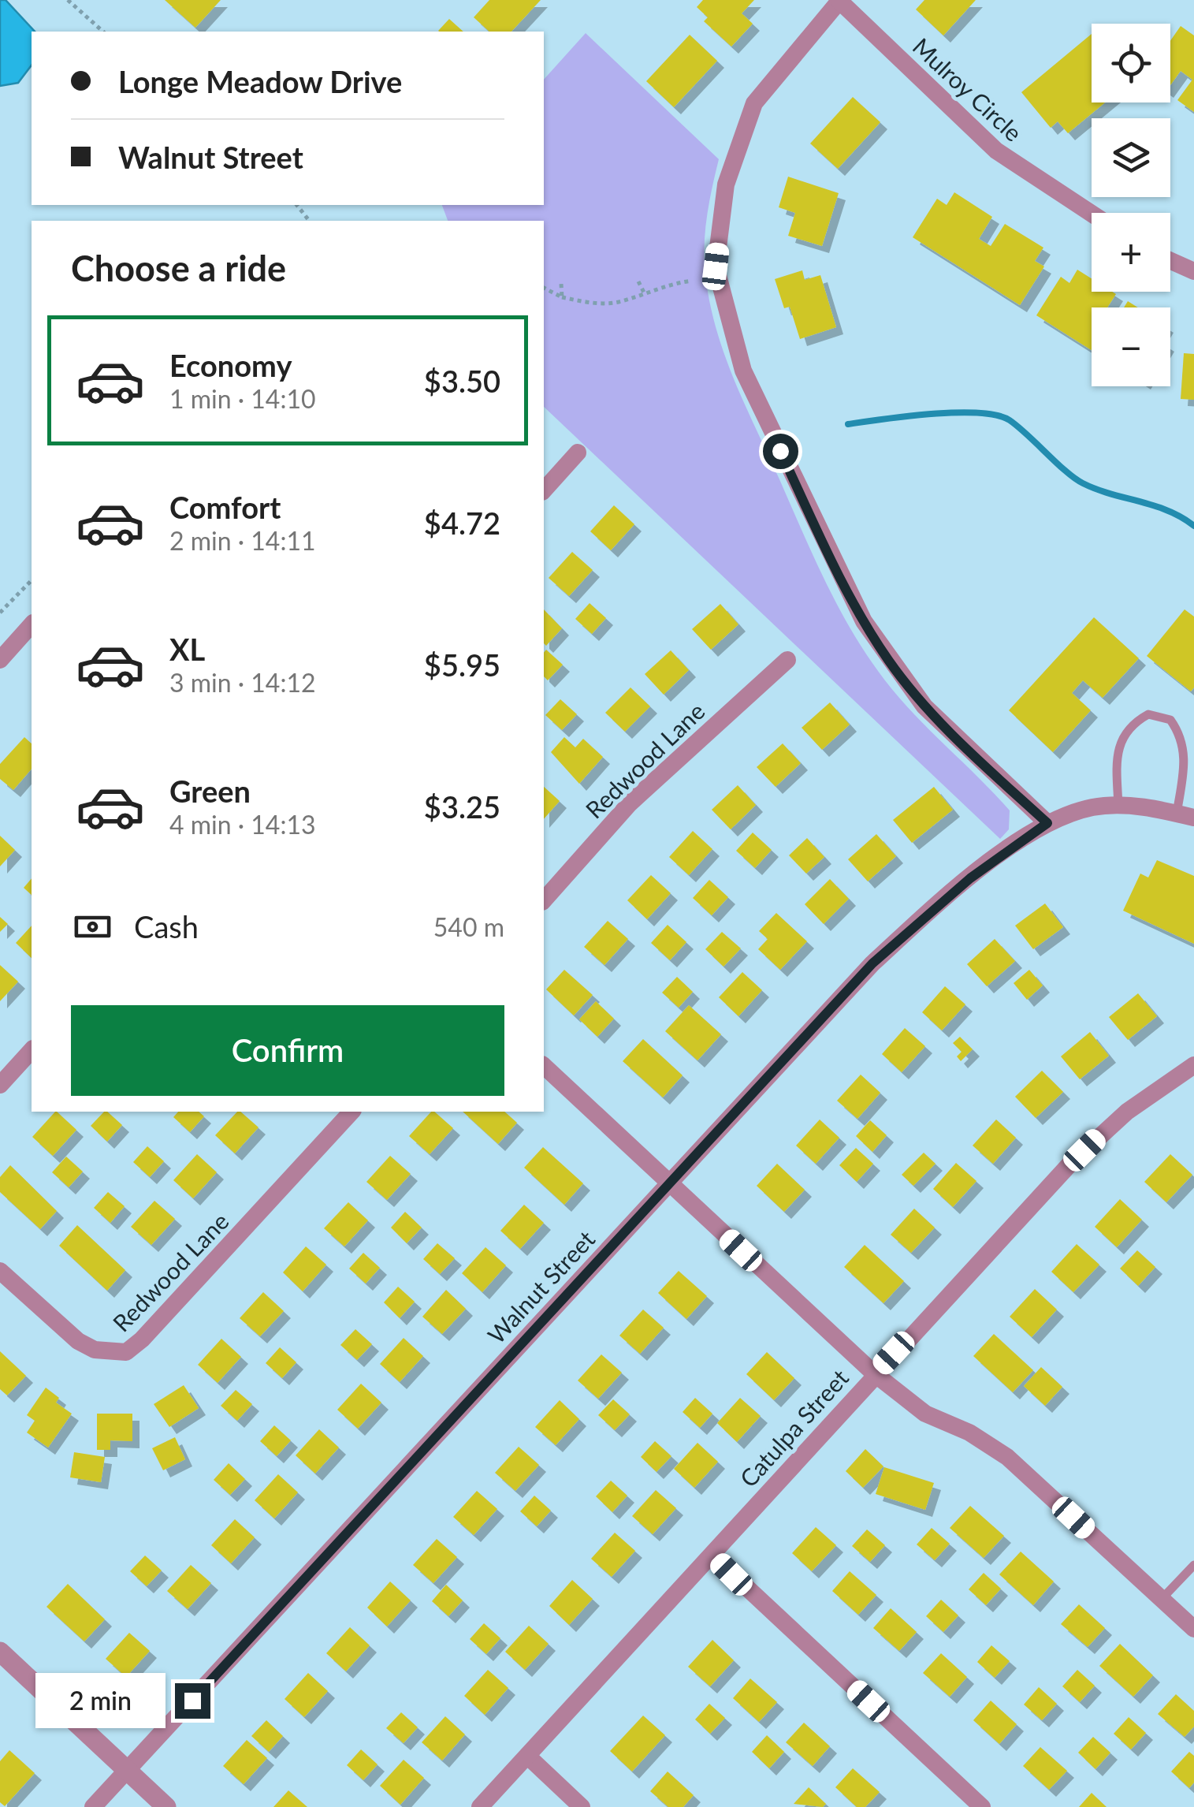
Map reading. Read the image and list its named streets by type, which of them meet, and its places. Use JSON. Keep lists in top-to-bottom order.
{
  "streets": {
    "street": [
      "Mulroy Circle",
      "Redwood Lane",
      "Walnut Street",
      "Catulpa Street"
    ]
  },
  "page": {
    "map_buttons": ["+", "−"],
    "banner": ["Longe Meadow Drive", "Walnut Street"],
    "heading": "Choose a ride",
    "list": [
      {
        "name": "Economy",
        "note": "1 min · 14:10",
        "value": "$3.50"
      },
      {
        "name": "Comfort",
        "note": "2 min · 14:11",
        "value": "$4.72"
      },
      {
        "name": "XL",
        "note": "3 min · 14:12",
        "value": "$5.95"
      },
      {
        "name": "Green",
        "note": "4 min · 14:13",
        "value": "$3.25"
      }
    ],
    "pay": ["Cash", "540 m"],
    "buttons": "Confirm",
    "bubble": "2 min"
  }
}
